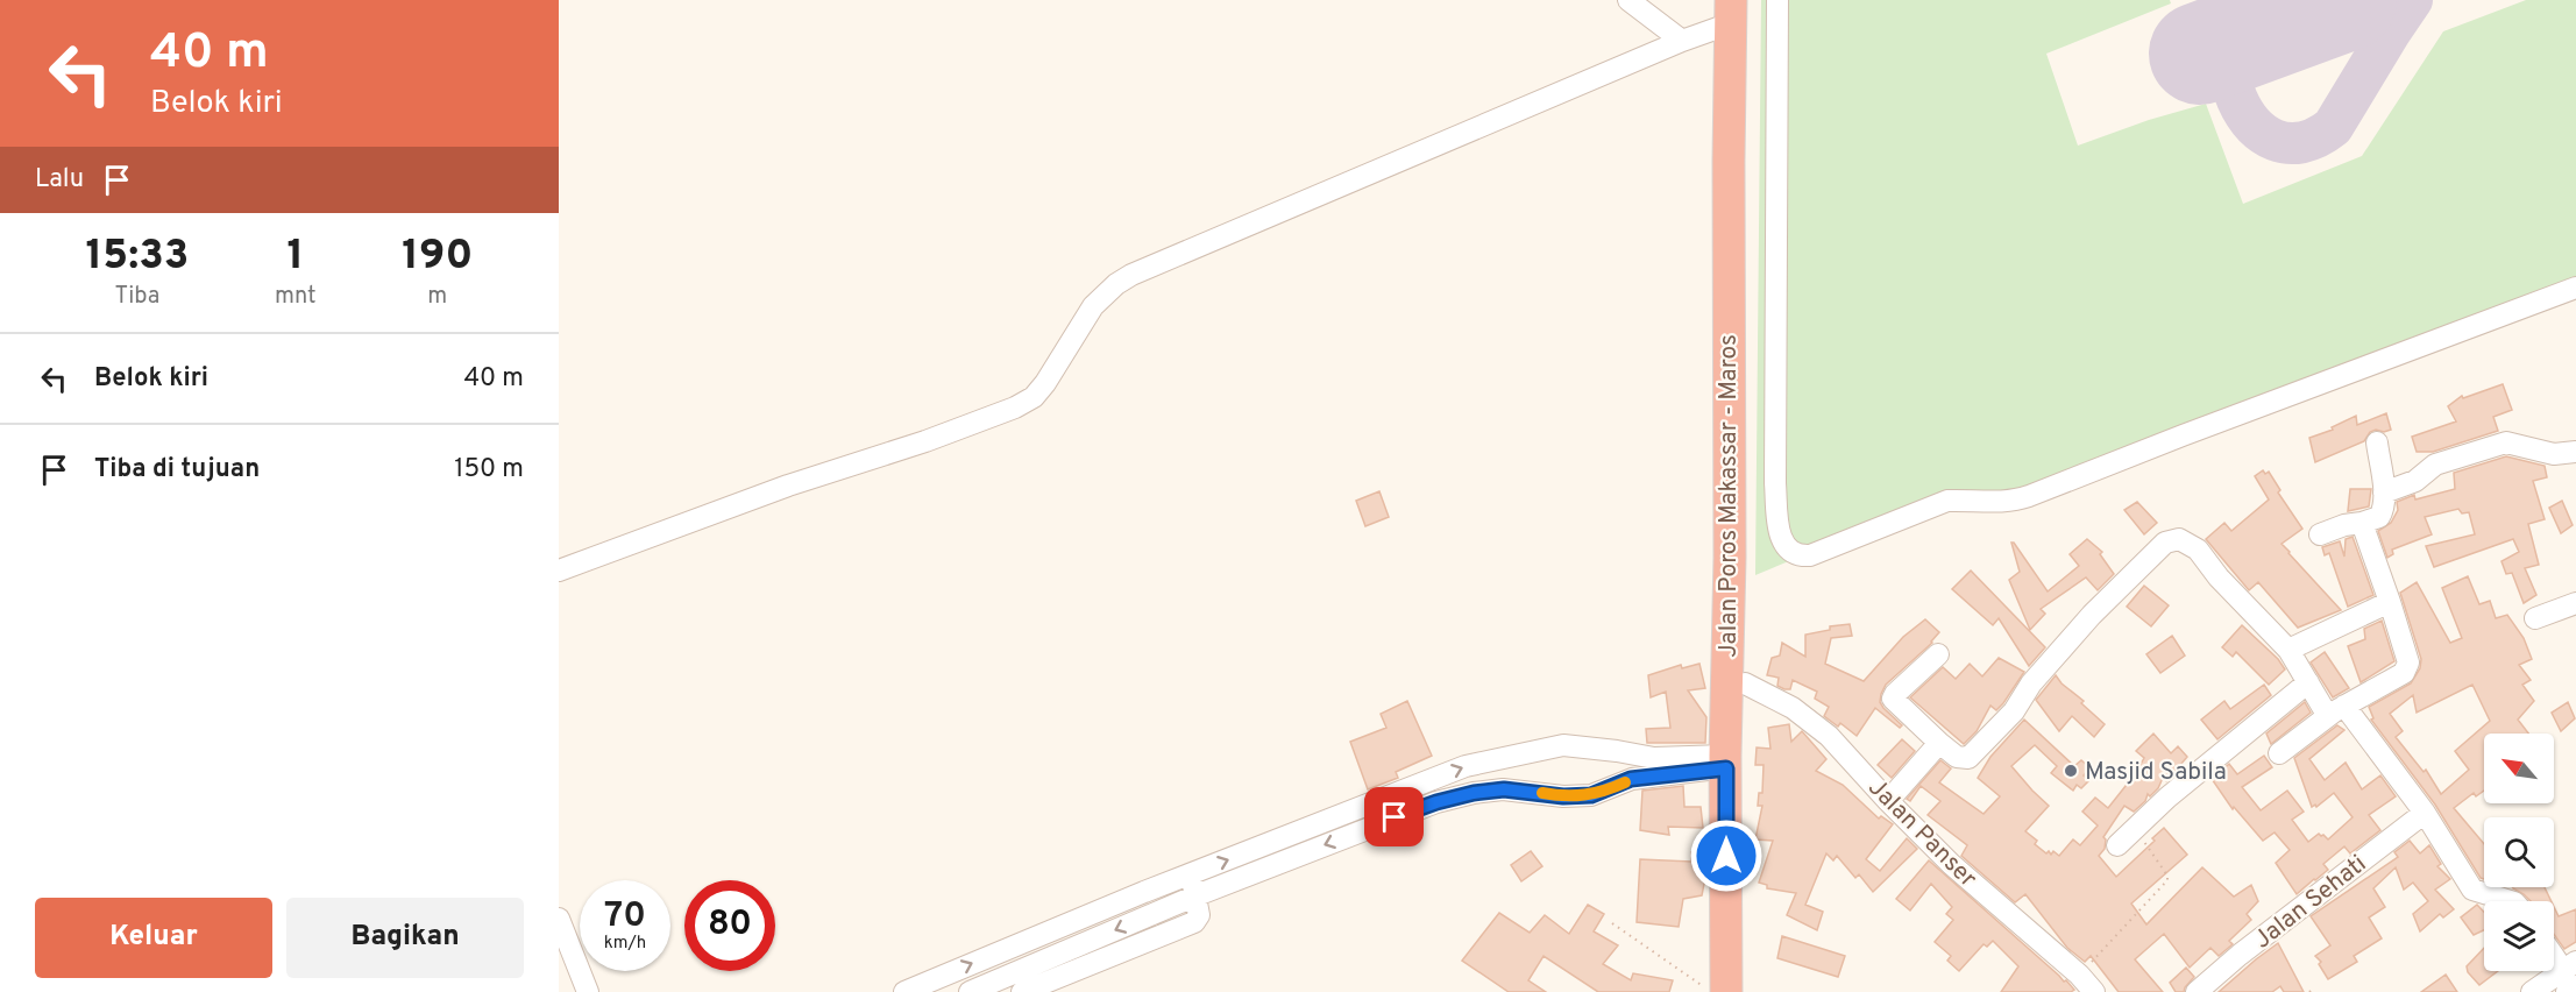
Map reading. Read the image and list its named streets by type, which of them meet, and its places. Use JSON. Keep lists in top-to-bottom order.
{
  "streets": {
    "highway": ["Jalan Poros Makassar - Maros"],
    "street": ["Jalan Panser", "Jalan Sehati"]
  },
  "crossings": [
    ["Jalan Poros Makassar - Maros", "Jalan Panser"]
  ],
  "places": ["Masjid Sabila"],
  "north": "top left",
  "page": {
    "turn": ["40 m", "Belok kiri"],
    "then": "Lalu",
    "eta": [
      "15:33",
      "Tiba",
      "1",
      "mnt",
      "190",
      "m"
    ],
    "list": [
      {
        "name": "Belok kiri",
        "value": "40 m"
      },
      {
        "name": "Tiba di tujuan",
        "value": "150 m"
      }
    ],
    "speed": "70 km/h",
    "limit": "80",
    "buttons": ["Keluar", "Bagikan"]
  }
}
